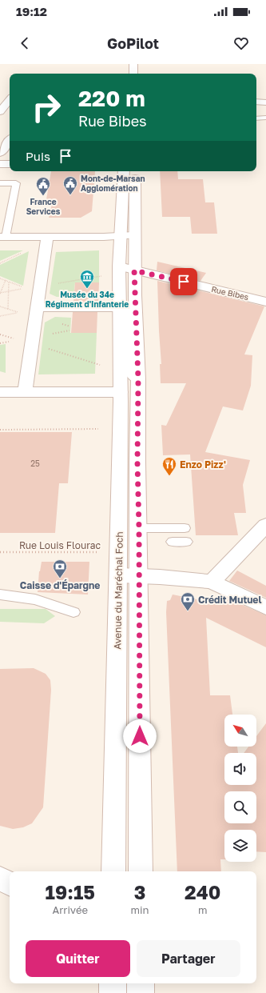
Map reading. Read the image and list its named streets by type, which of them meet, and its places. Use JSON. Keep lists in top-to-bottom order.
{
  "streets": {
    "main road": ["Rue Bibes", "Avenue du Maréchal Foch"],
    "path": ["Rue Louis Flourac"]
  },
  "crossings": [
    ["Rue Bibes", "Avenue du Maréchal Foch"],
    ["Rue Louis Flourac", "Avenue du Maréchal Foch"]
  ],
  "places": {
    "public building": ["Mont-de-Marsan Agglomération", "France Services"],
    "museum": ["Musée du 34e Régiment d'Infanterie"],
    "restaurant": ["Enzo Pizz'"],
    "bank": ["Caisse d'Épargne", "Crédit Mutuel"]
  },
  "house_numbers": ["25"],
  "north": "top left",
  "page": {
    "status": "19:12",
    "header": "GoPilot",
    "turn": ["220 m", "Rue Bibes"],
    "then": "Puis",
    "eta": [
      "19:15",
      "Arrivée",
      "3",
      "min",
      "240",
      "m"
    ],
    "buttons": ["Quitter", "Partager"]
  }
}
